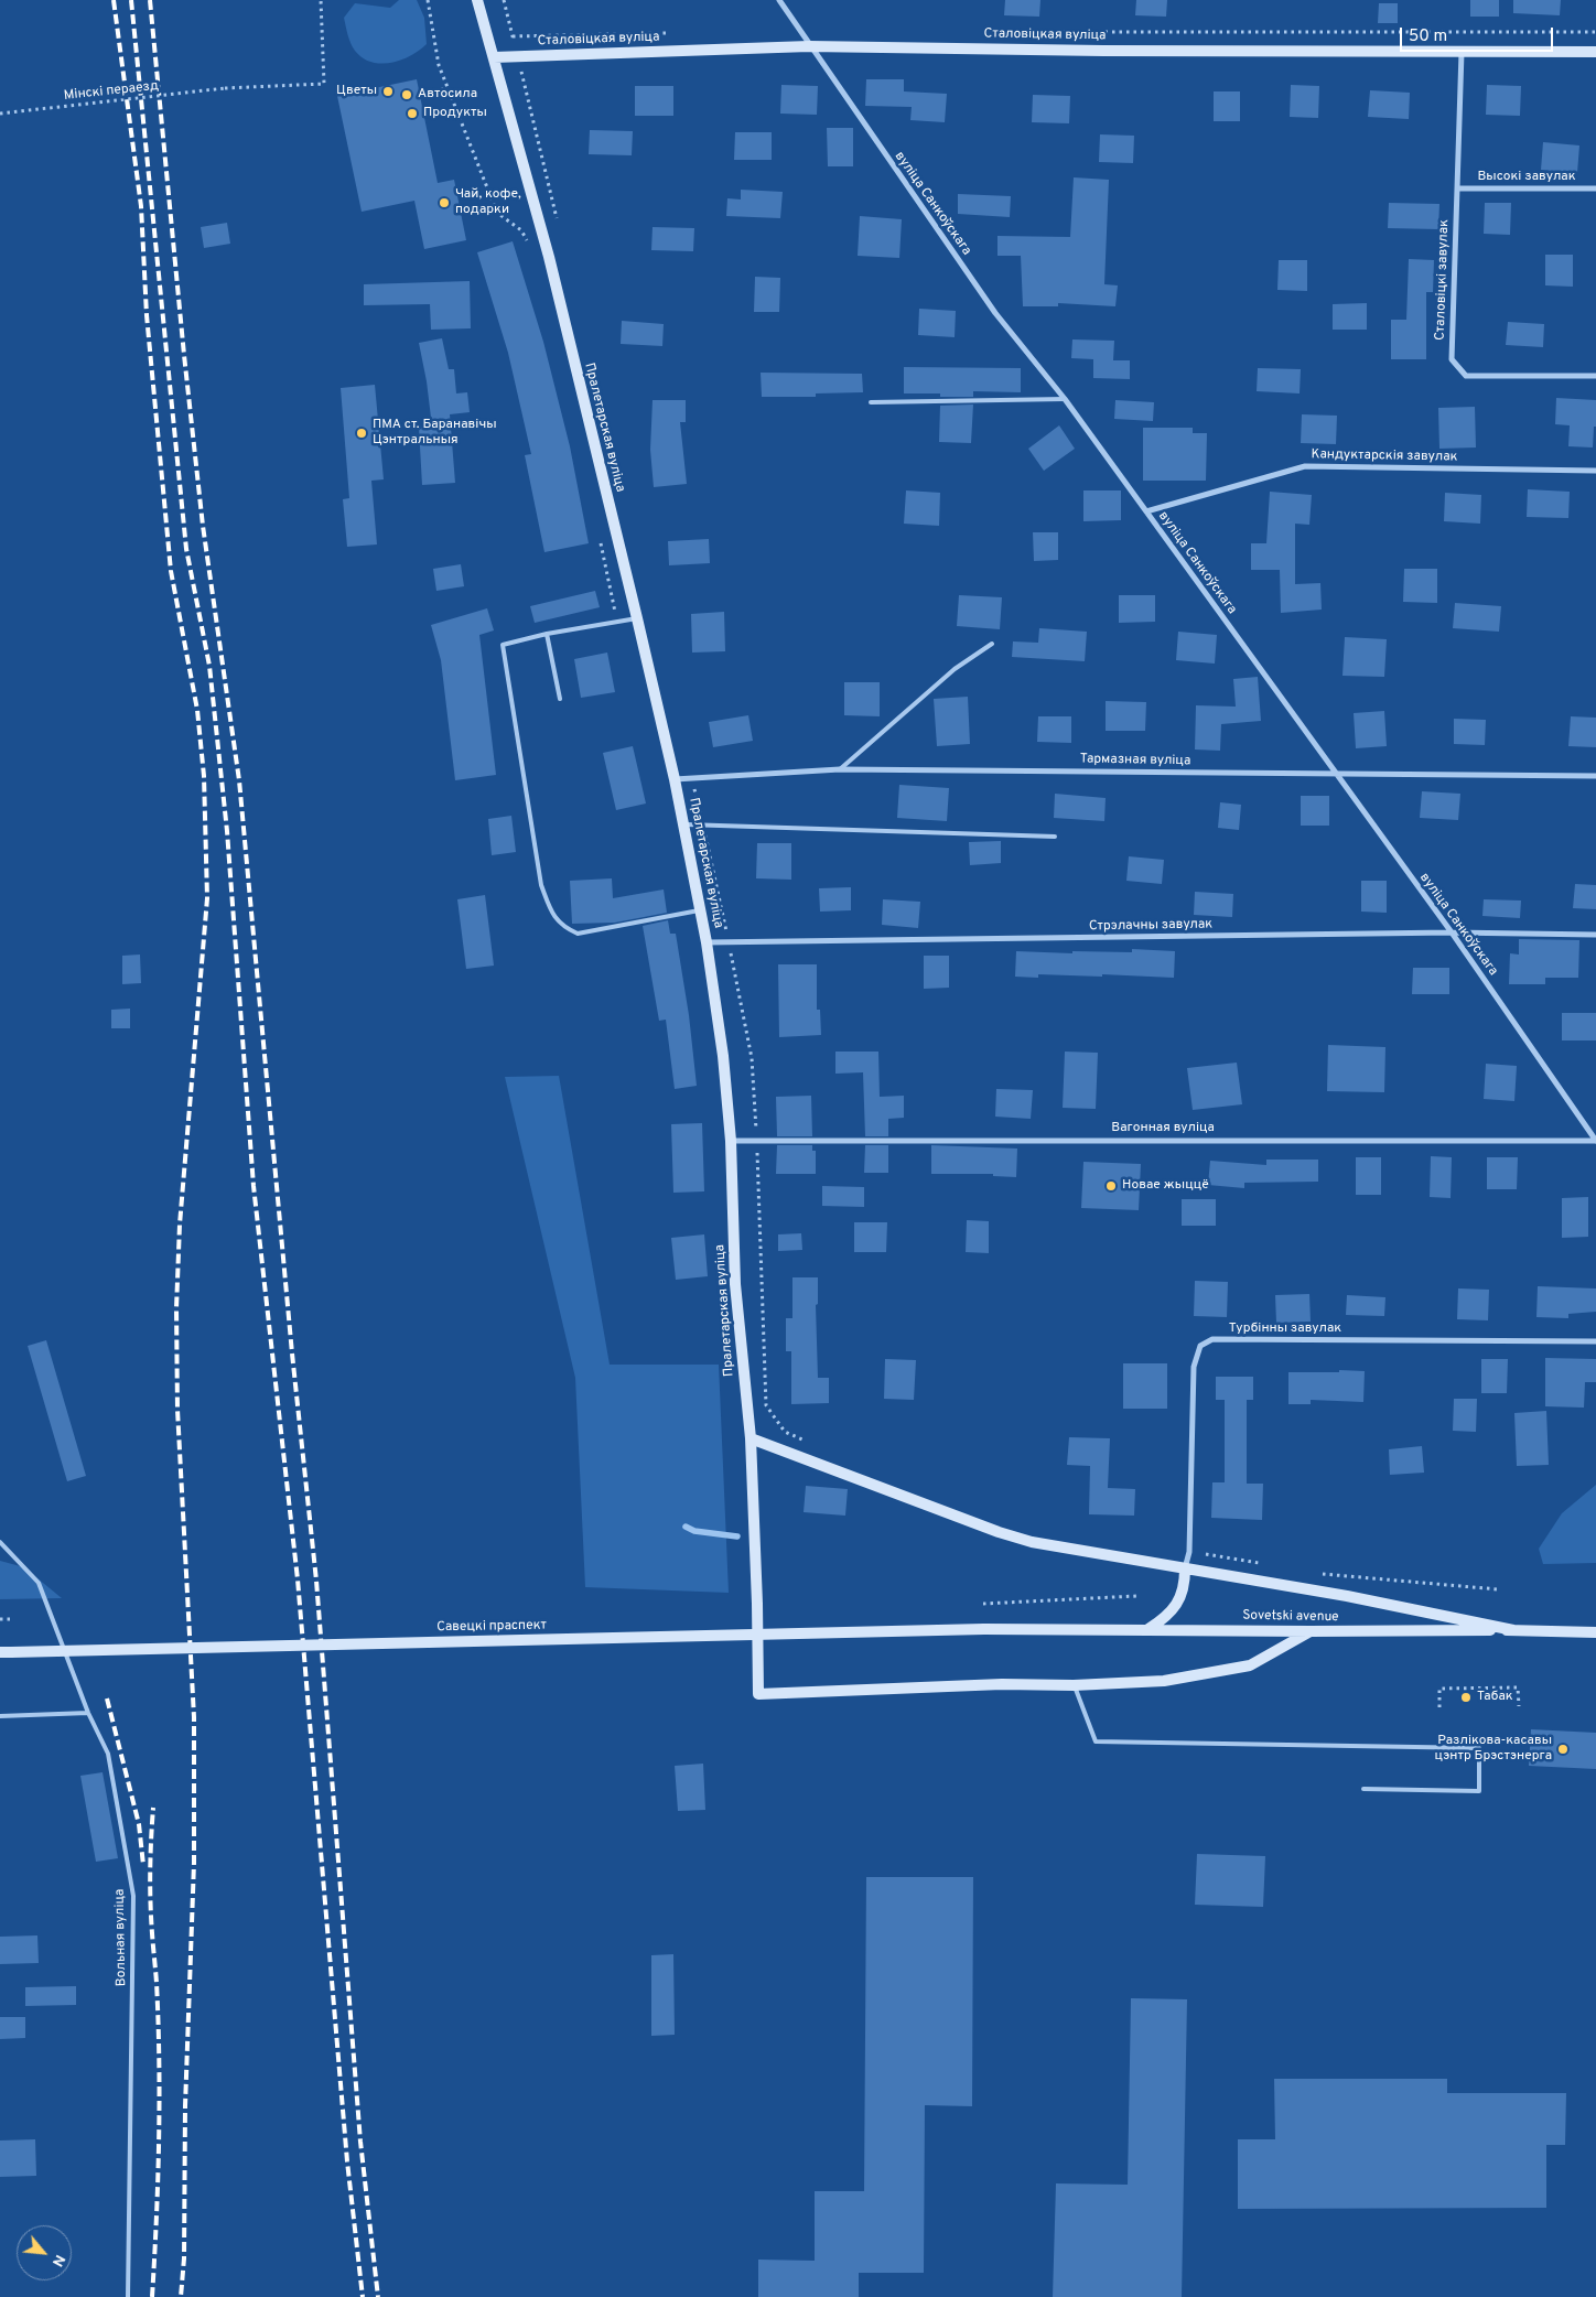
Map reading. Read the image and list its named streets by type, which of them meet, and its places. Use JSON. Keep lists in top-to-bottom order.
{
  "streets": {
    "main road": [
      "Сталовіцкая вуліца",
      "Пралетарская вуліца",
      "Sovetski avenue",
      "Савецкі праспект"
    ],
    "street": [
      "Высокі завулак",
      "вуліца Санкоўскага",
      "Сталовіцкі завулак",
      "Кандуктарскія завулак",
      "Тармазная вуліца",
      "Стрэлачны завулак",
      "Вагонная вуліца",
      "Турбінны завулак"
    ],
    "lane": ["Вольная вуліца"],
    "path": ["Мінскі пераезд"]
  },
  "crossings": [
    ["Сталовіцкая вуліца", "вуліца Санкоўскага"],
    ["Сталовіцкая вуліца", "Сталовіцкі завулак"],
    ["Сталовіцкая вуліца", "Пралетарская вуліца"],
    ["Высокі завулак", "Сталовіцкі завулак"],
    ["вуліца Санкоўскага", "Кандуктарскія завулак"],
    ["вуліца Санкоўскага", "Тармазная вуліца"],
    ["вуліца Санкоўскага", "Стрэлачны завулак"],
    ["вуліца Санкоўскага", "Вагонная вуліца"],
    ["Пралетарская вуліца", "Тармазная вуліца"],
    ["Пралетарская вуліца", "Стрэлачны завулак"],
    ["Пралетарская вуліца", "Вагонная вуліца"],
    ["Sovetski avenue", "Савецкі праспект"]
  ],
  "places": [
    "Цветы",
    "Автосила",
    "Продукты",
    "Чай, кофе, подарки",
    "ПМА ст. Баранавічы Цэнтральныя",
    "Новае жыццё",
    "Табак",
    "Разлікова-касавы цэнтр Брэстэнерга"
  ],
  "scale_bar": "50 m",
  "north": "bottom right"
}
